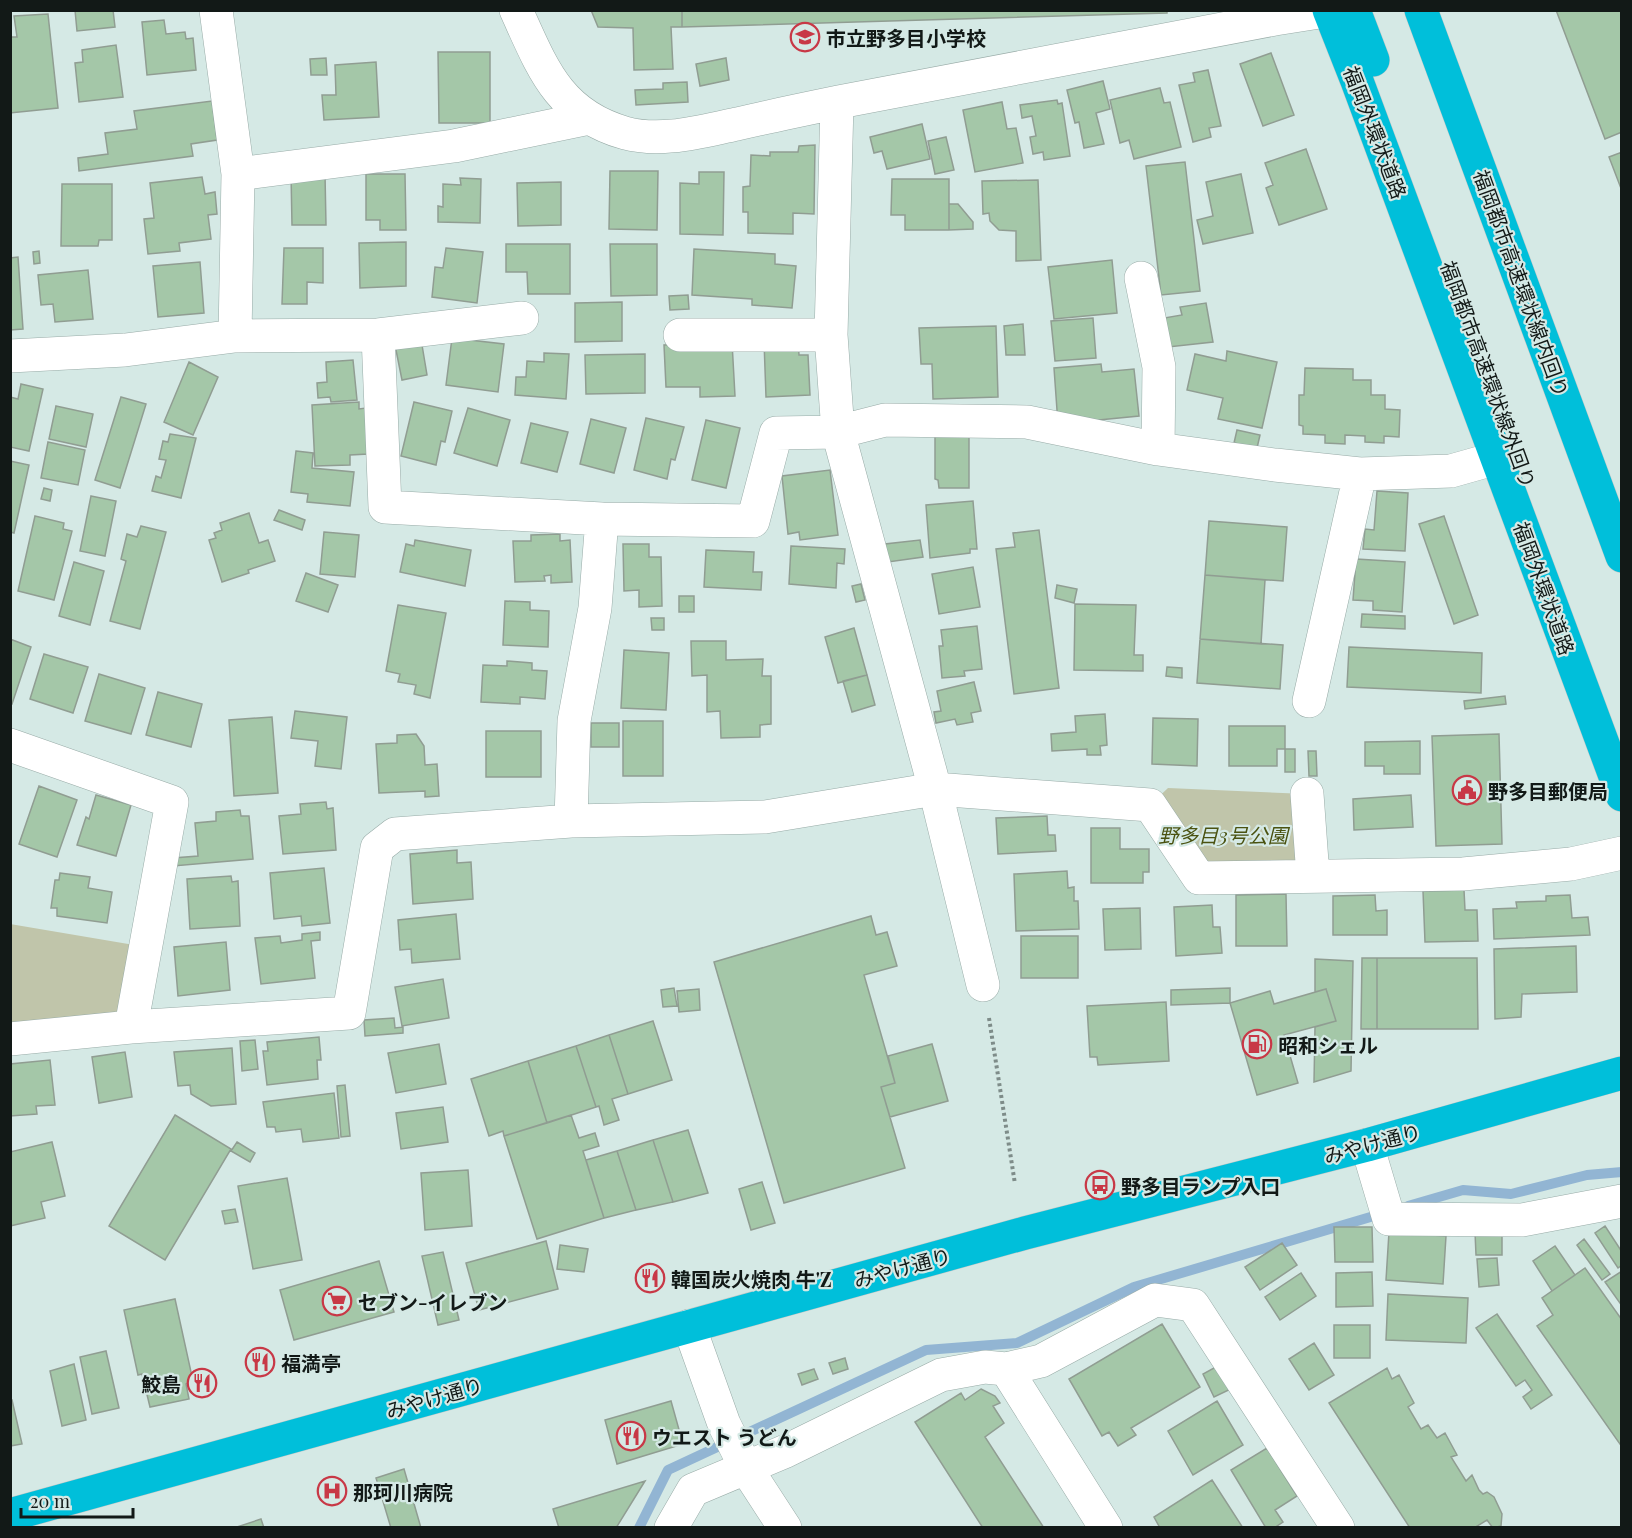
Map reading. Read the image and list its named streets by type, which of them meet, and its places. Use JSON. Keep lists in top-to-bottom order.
{
  "streets": {
    "highway": [
      "福岡外環状道路",
      "福岡都市高速環状線内回り",
      "福岡都市高速環状線外回り",
      "みやけ通り"
    ]
  },
  "crossings": [
    ["福岡外環状道路", "福岡都市高速環状線外回り"]
  ],
  "parks": ["野多目3号公園"],
  "places": {
    "school or university": ["市立野多目小学校"],
    "public building": ["野多目郵便局"],
    "fuel station": ["昭和シェル"],
    "bus stop": ["野多目ランプ入口"],
    "restaurant": [
      "韓国炭火焼肉 牛'Z",
      "福満亭",
      "鮫島",
      "ウエスト うどん"
    ],
    "supermarket": ["セブン-イレブン"],
    "hospital": ["那珂川病院"]
  },
  "scale_bar": "20 m"
}
